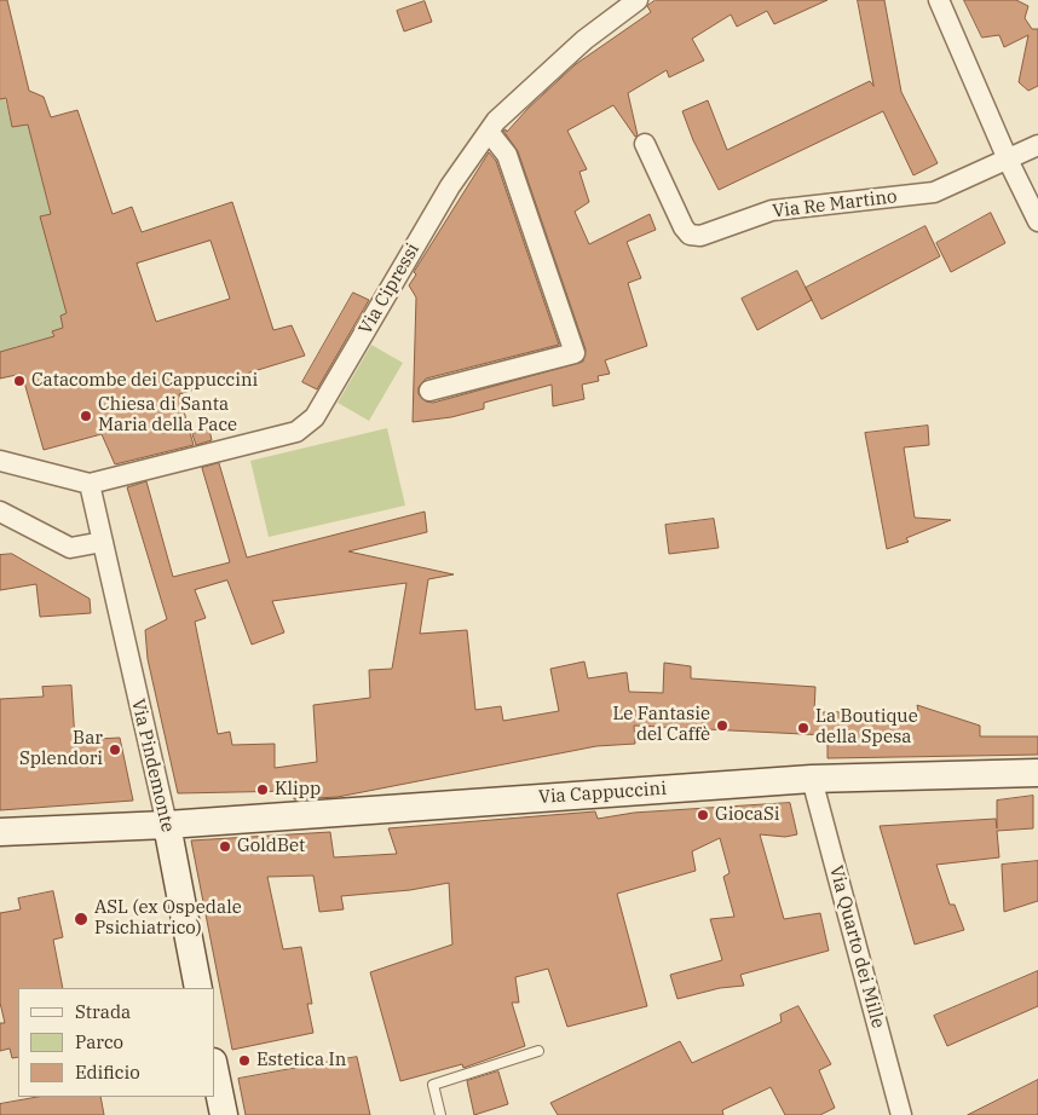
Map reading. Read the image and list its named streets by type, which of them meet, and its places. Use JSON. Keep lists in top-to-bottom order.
{
  "streets": {
    "street": [
      "Via Re Martino",
      "Via Cipressi",
      "Via Pindemonte",
      "Via Cappuccini",
      "Via Quarto dei Mille"
    ]
  },
  "crossings": [
    ["Via Cipressi", "Via Pindemonte"],
    ["Via Pindemonte", "Via Cappuccini"],
    ["Via Cappuccini", "Via Quarto dei Mille"]
  ],
  "places": [
    "Catacombe dei Cappuccini",
    "Chiesa di Santa Maria della Pace",
    "Le Fantasie del Caffè",
    "La Boutique della Spesa",
    "Bar Splendori",
    "Klipp",
    "GiocaSi",
    "GoldBet",
    "ASL (ex Ospedale Psichiatrico)",
    "Estetica In"
  ],
  "legend": ["Strada", "Parco", "Edificio"]
}
